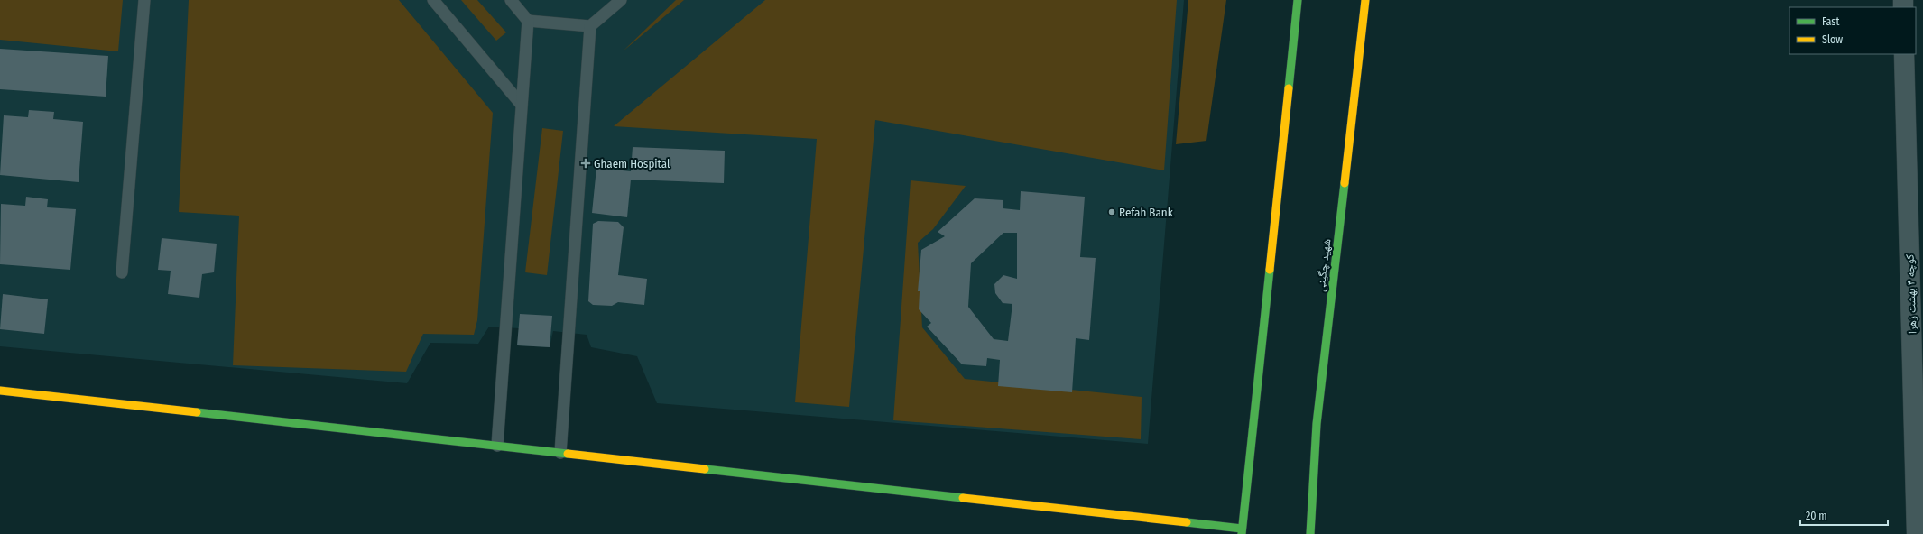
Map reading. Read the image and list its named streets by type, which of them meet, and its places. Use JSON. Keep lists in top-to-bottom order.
{
  "streets": {
    "street": ["شهید چگینی", "کوچه ۴ بهشت زهرا"]
  },
  "places": {
    "health": ["Ghaem Hospital"],
    "other": ["Refah Bank"]
  },
  "legend": ["Fast", "Slow"],
  "scale_bar": "20 m"
}
